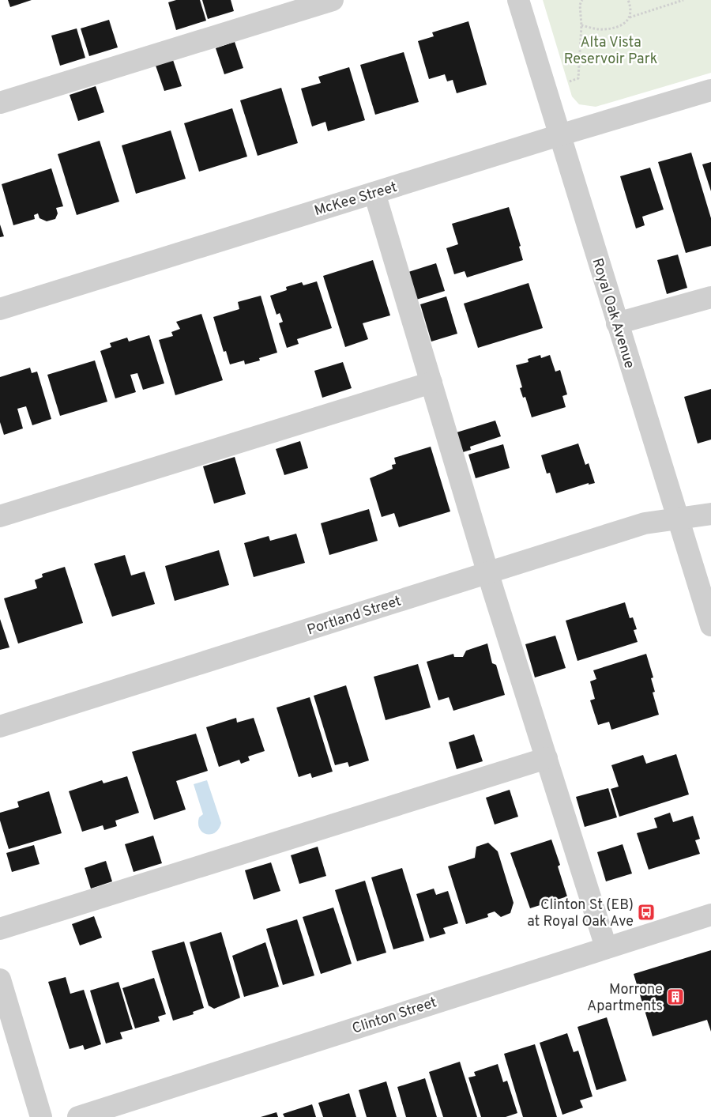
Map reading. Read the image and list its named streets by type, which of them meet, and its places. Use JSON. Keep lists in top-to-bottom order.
{
  "streets": {
    "street": [
      "McKee Street",
      "Royal Oak Avenue",
      "Portland Street",
      "Clinton Street"
    ]
  },
  "crossings": [
    ["McKee Street", "Royal Oak Avenue"],
    ["Royal Oak Avenue", "Portland Street"]
  ],
  "parks": ["Alta Vista Reservoir Park"],
  "places": {
    "bus stop": ["Clinton St (EB) at Royal Oak Ave"],
    "building": ["Morrone Apartments"]
  }
}
